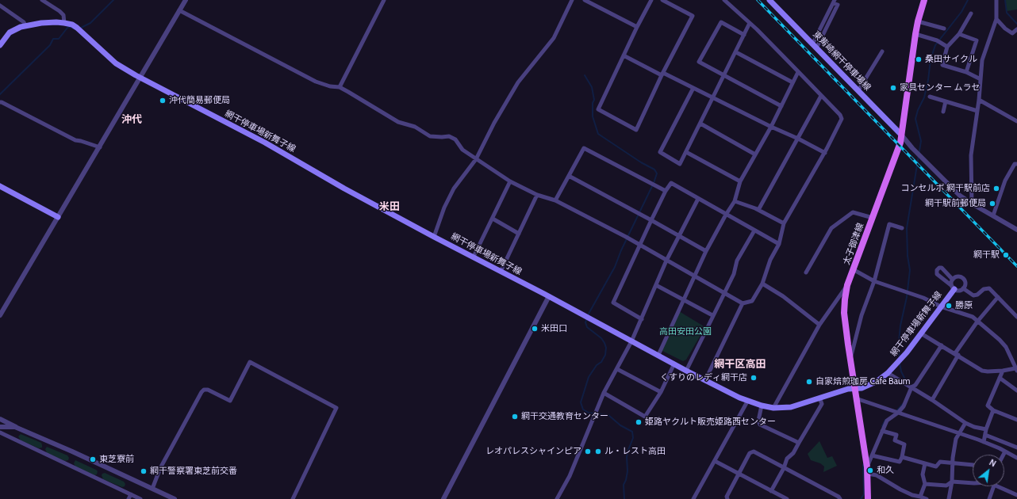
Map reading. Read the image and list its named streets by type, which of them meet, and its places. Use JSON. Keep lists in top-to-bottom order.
{
  "streets": {
    "main road": ["東觜崎網干停車場線", "網干停車場新舞子線", "太子御津線"]
  },
  "crossings": [
    ["東觜崎網干停車場線", "太子御津線"],
    ["網干停車場新舞子線", "太子御津線"]
  ],
  "districts": ["沖代", "米田", "網干区高田"],
  "parks": ["高田安田公園"],
  "places": [
    "桑田サイクル",
    "家具センター ムラセ",
    "沖代簡易郵便局",
    "コンセルボ 網干駅前店",
    "網干駅前郵便局",
    "網干駅",
    "勝原",
    "米田口",
    "くすりのレディ網干店",
    "自家焙煎珈房 Cafe Baum",
    "網干交通教育センター",
    "姫路ヤクルト販売姫路西センター",
    "レオパレスシャインピア",
    "ル・レスト高田",
    "東芝寮前",
    "和久",
    "網干警察署東芝前交番"
  ],
  "north": "top right"
}
